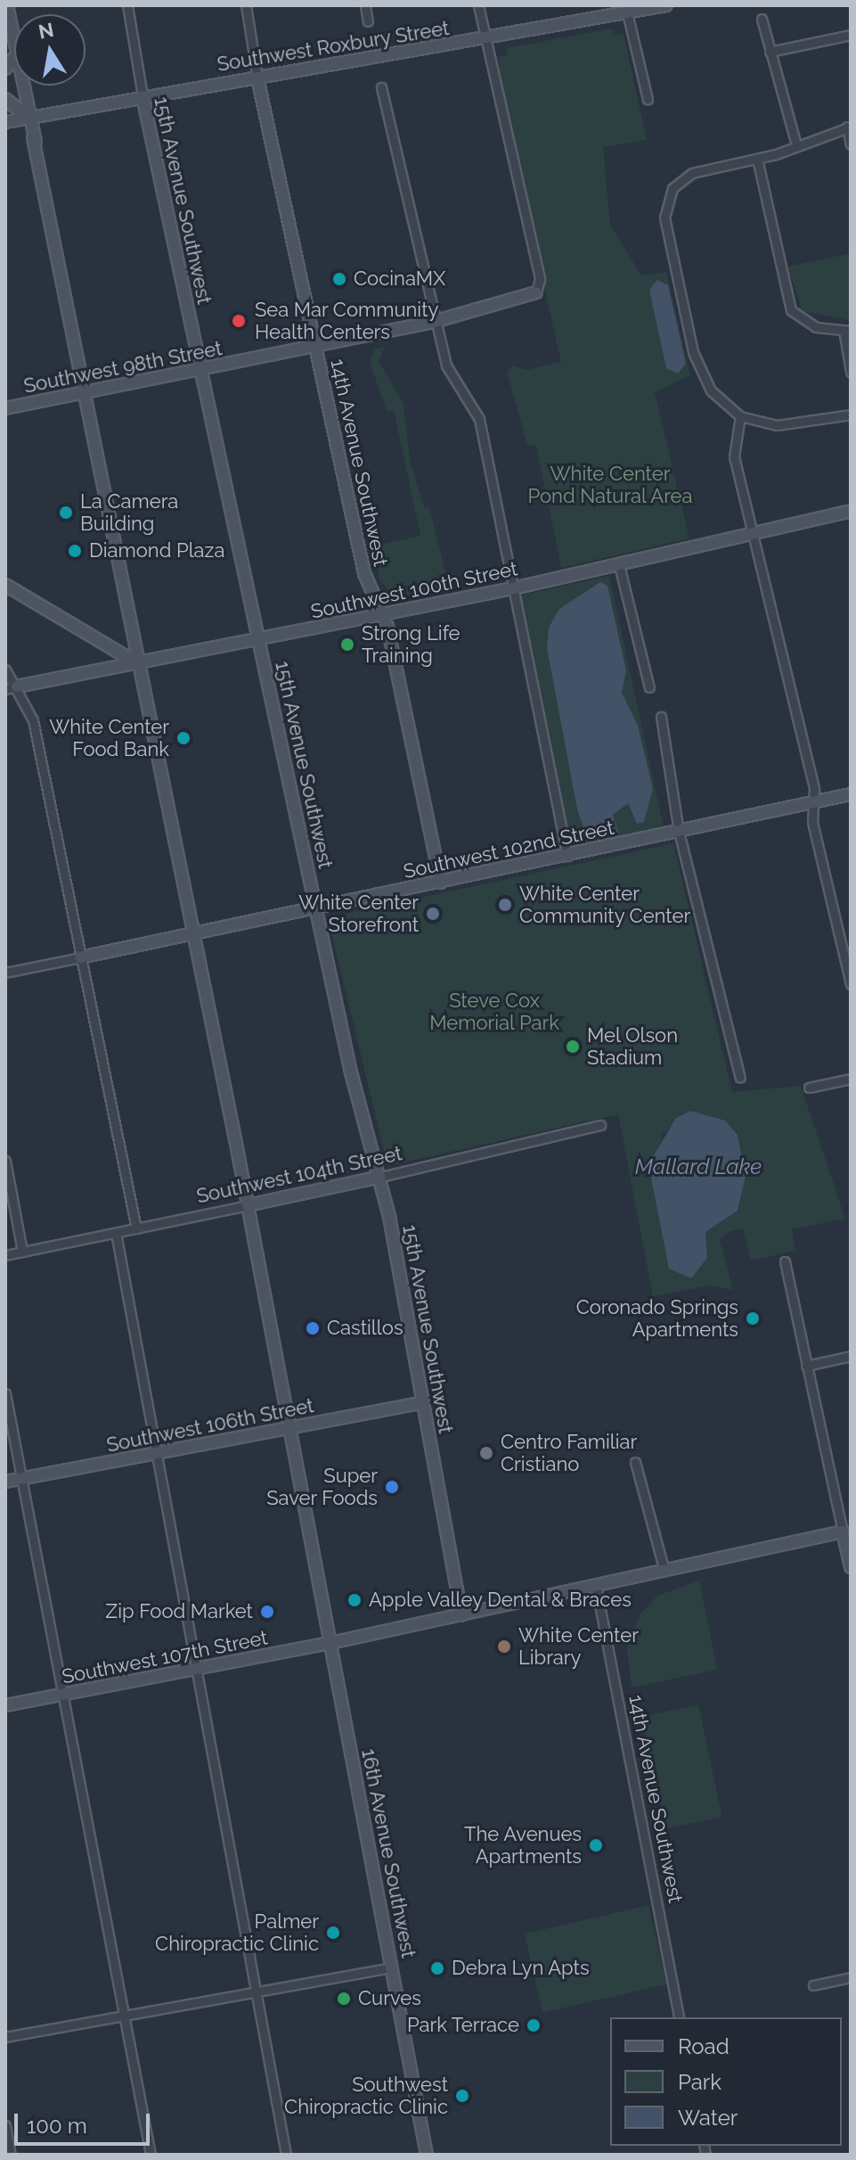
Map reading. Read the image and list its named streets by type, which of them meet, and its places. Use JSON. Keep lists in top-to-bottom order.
{
  "streets": {
    "street": [
      "Southwest Roxbury Street",
      "15th Avenue Southwest",
      "Southwest 98th Street",
      "14th Avenue Southwest",
      "Southwest 100th Street",
      "Southwest 102nd Street",
      "Southwest 104th Street",
      "Southwest 106th Street",
      "Southwest 107th Street",
      "16th Avenue Southwest"
    ]
  },
  "crossings": [
    ["Southwest Roxbury Street", "15th Avenue Southwest"],
    ["Southwest Roxbury Street", "14th Avenue Southwest"],
    ["Southwest Roxbury Street", "16th Avenue Southwest"],
    ["15th Avenue Southwest", "Southwest 98th Street"],
    ["15th Avenue Southwest", "Southwest 100th Street"],
    ["15th Avenue Southwest", "Southwest 102nd Street"],
    ["15th Avenue Southwest", "Southwest 104th Street"],
    ["15th Avenue Southwest", "Southwest 106th Street"],
    ["15th Avenue Southwest", "Southwest 107th Street"],
    ["Southwest 98th Street", "14th Avenue Southwest"],
    ["Southwest 98th Street", "16th Avenue Southwest"],
    ["14th Avenue Southwest", "Southwest 100th Street"],
    ["14th Avenue Southwest", "Southwest 102nd Street"],
    ["14th Avenue Southwest", "Southwest 107th Street"],
    ["Southwest 100th Street", "16th Avenue Southwest"],
    ["Southwest 102nd Street", "16th Avenue Southwest"],
    ["Southwest 104th Street", "16th Avenue Southwest"],
    ["Southwest 106th Street", "16th Avenue Southwest"],
    ["Southwest 107th Street", "16th Avenue Southwest"]
  ],
  "water": ["Mallard Lake"],
  "parks": ["White Center Pond Natural Area", "Steve Cox Memorial Park"],
  "places": [
    "CocinaMX",
    "Sea Mar Community Health Centers",
    "La Camera Building",
    "Diamond Plaza",
    "Strong Life Training",
    "White Center Food Bank",
    "White Center Community Center",
    "White Center Storefront",
    "Mel Olson Stadium",
    "Coronado Springs Apartments",
    "Castillos",
    "Centro Familiar Cristiano",
    "Super Saver Foods",
    "Apple Valley Dental & Braces",
    "Zip Food Market",
    "White Center Library",
    "The Avenues Apartments",
    "Palmer Chiropractic Clinic",
    "Debra Lyn Apts",
    "Curves",
    "Park Terrace",
    "Southwest Chiropractic Clinic"
  ],
  "legend": ["Road", "Park", "Water"],
  "scale_bar": "100 m",
  "north": "top"
}
